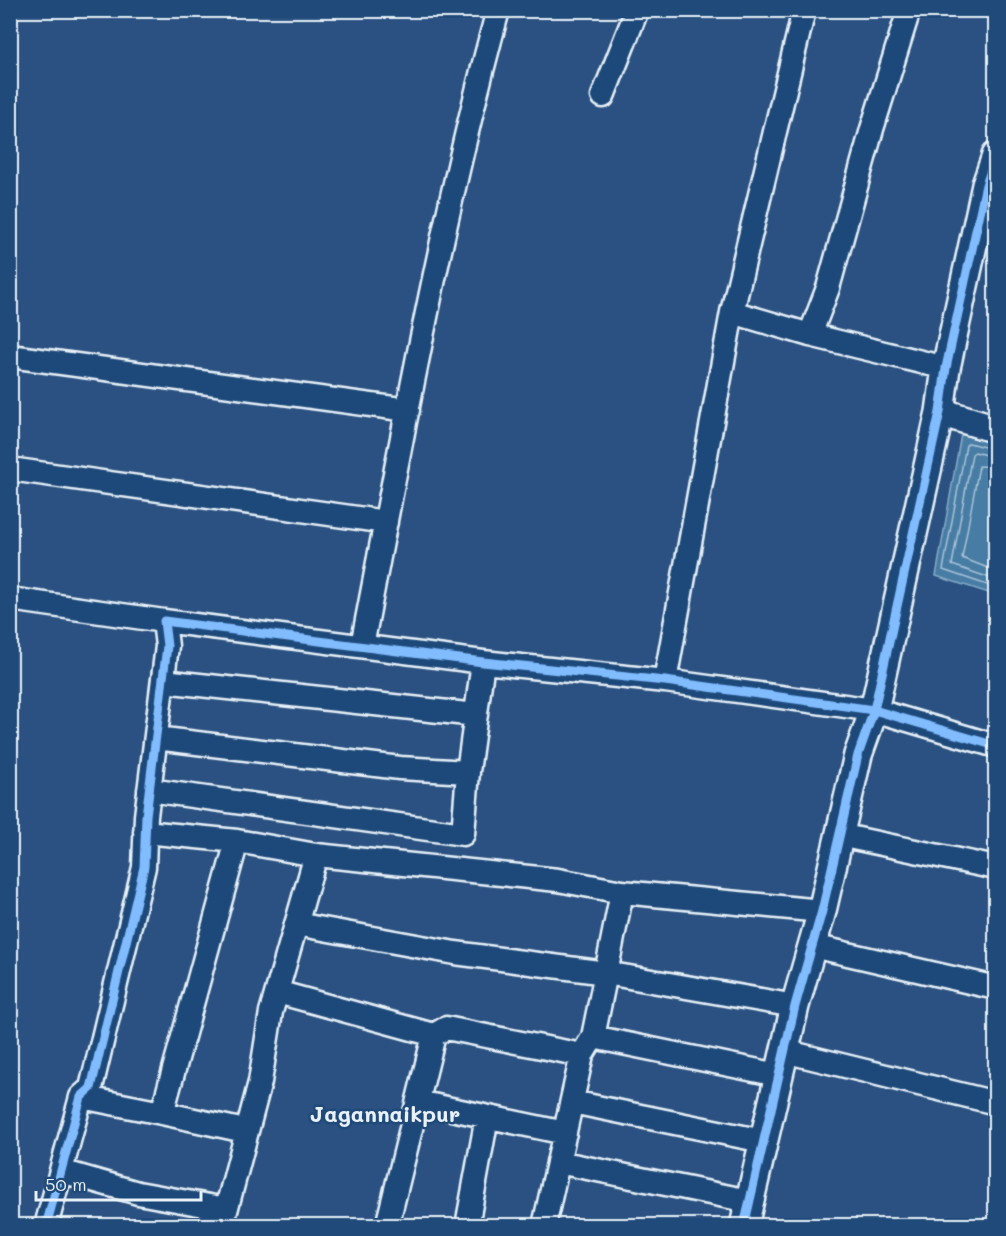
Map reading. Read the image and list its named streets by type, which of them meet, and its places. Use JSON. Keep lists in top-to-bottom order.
{
  "districts": ["Jagannaikpur"],
  "scale_bar": "50 m"
}
